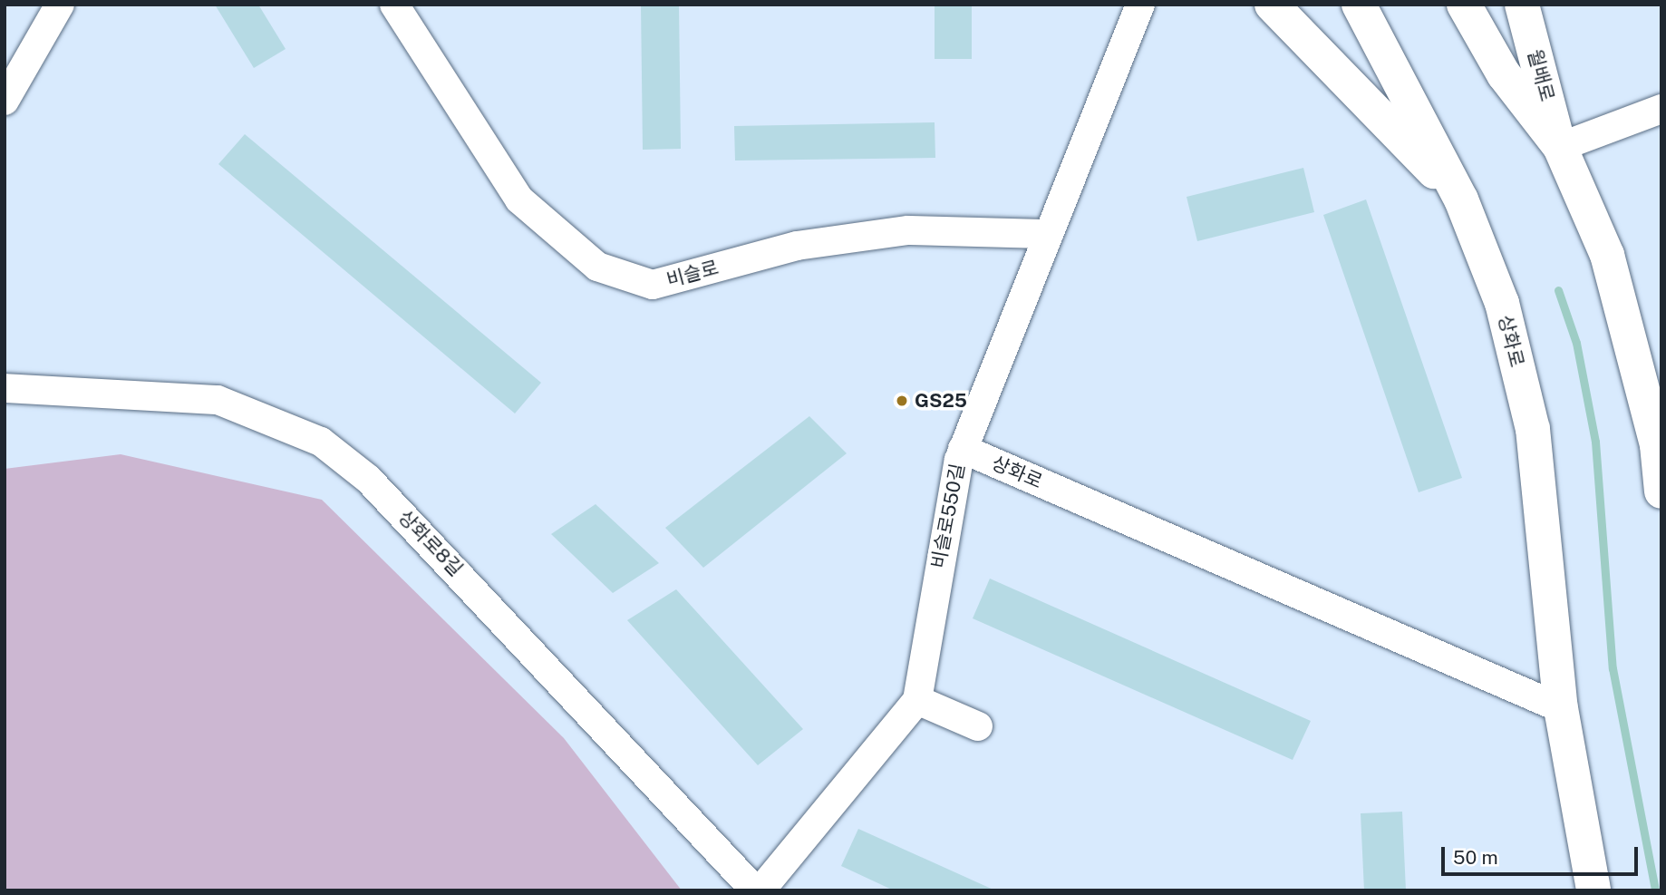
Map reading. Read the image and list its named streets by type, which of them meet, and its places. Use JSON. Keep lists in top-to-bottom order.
{
  "streets": {
    "main road": ["월배로", "상화로"],
    "street": ["비슬로", "비슬로550길", "상화로8길"]
  },
  "crossings": [
    ["비슬로", "비슬로550길"],
    ["상화로", "비슬로550길"]
  ],
  "places": ["GS25"],
  "scale_bar": "50 m"
}
